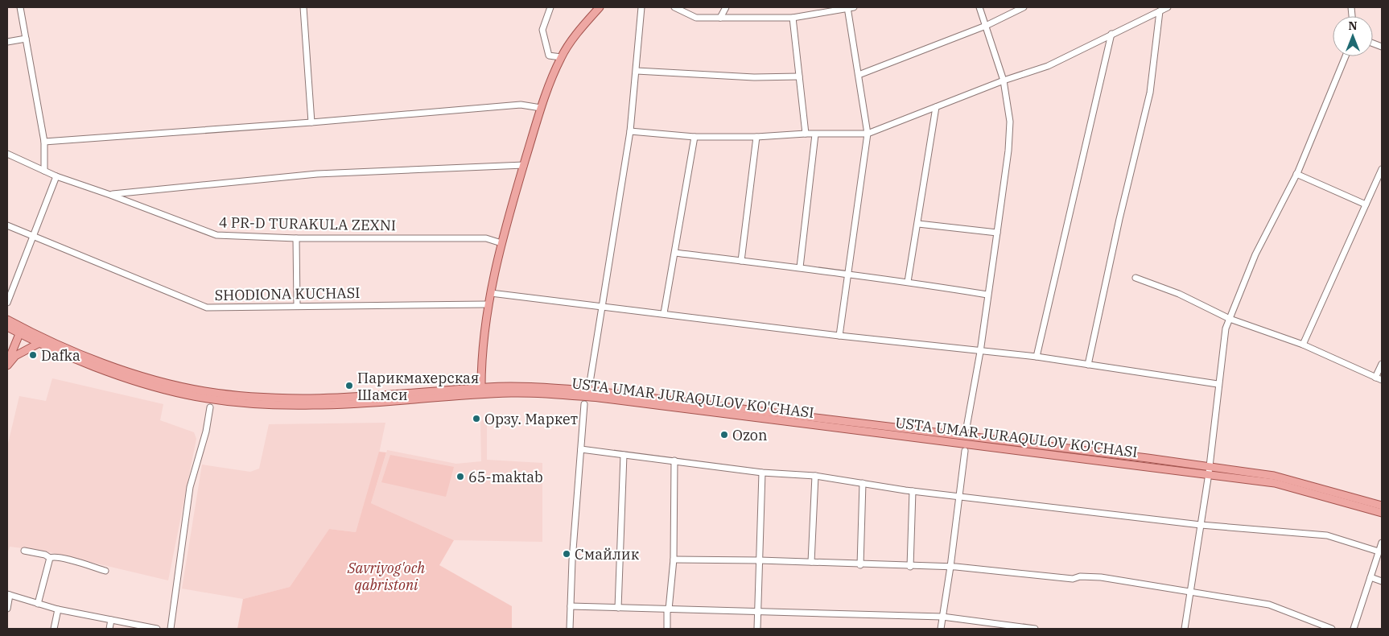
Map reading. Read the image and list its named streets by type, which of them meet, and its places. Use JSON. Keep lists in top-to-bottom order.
{
  "streets": {
    "main road": ["USTA UMAR JURAQULOV KO'CHASI"],
    "street": ["4 PR-D TURAKULA ZEXNI", "SHODIONA KUCHASI"]
  },
  "parks": ["Savriyog'och qabristoni"],
  "places": [
    "Dafka",
    "Парикмахерская Шамси",
    "Орзу. Маркет",
    "Ozon",
    "65-maktab",
    "Смайлик"
  ],
  "north": "top"
}
